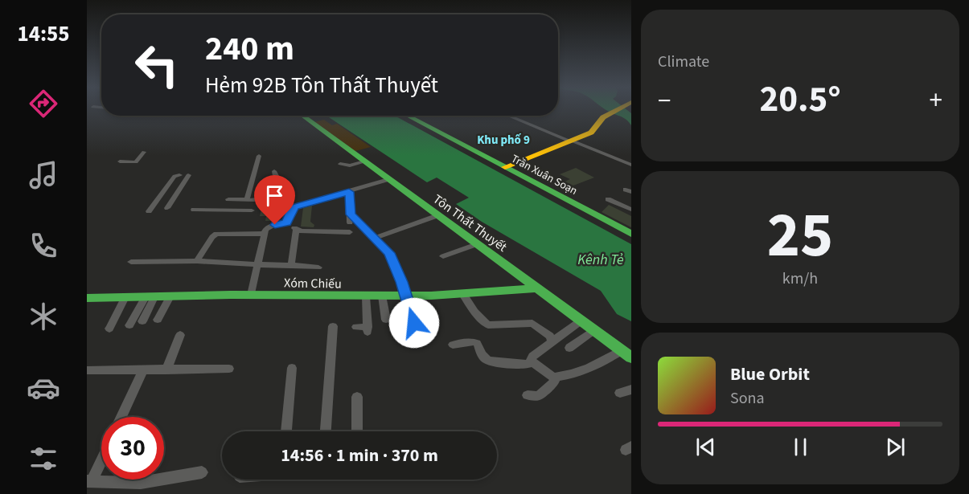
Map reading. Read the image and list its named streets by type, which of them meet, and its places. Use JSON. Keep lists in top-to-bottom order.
{
  "streets": {
    "main road": ["Trần Xuân Soạn", "Tôn Thất Thuyết", "Xóm Chiếu"]
  },
  "crossings": [
    ["Tôn Thất Thuyết", "Xóm Chiếu"]
  ],
  "districts": ["Khu phố 9"],
  "water": ["Kênh Tẻ"],
  "page": {
    "tabs": "14:55",
    "tile": [
      "Climate",
      ["25", "km/h"]
    ],
    "turn": ["240 m", "Hẻm 92B Tôn Thất Thuyết"],
    "heat": ["−", "20.5°", "+"],
    "song": ["Blue Orbit", "Sona"],
    "limit": "30",
    "trip": "14:56 · 1 min · 370 m"
  }
}
